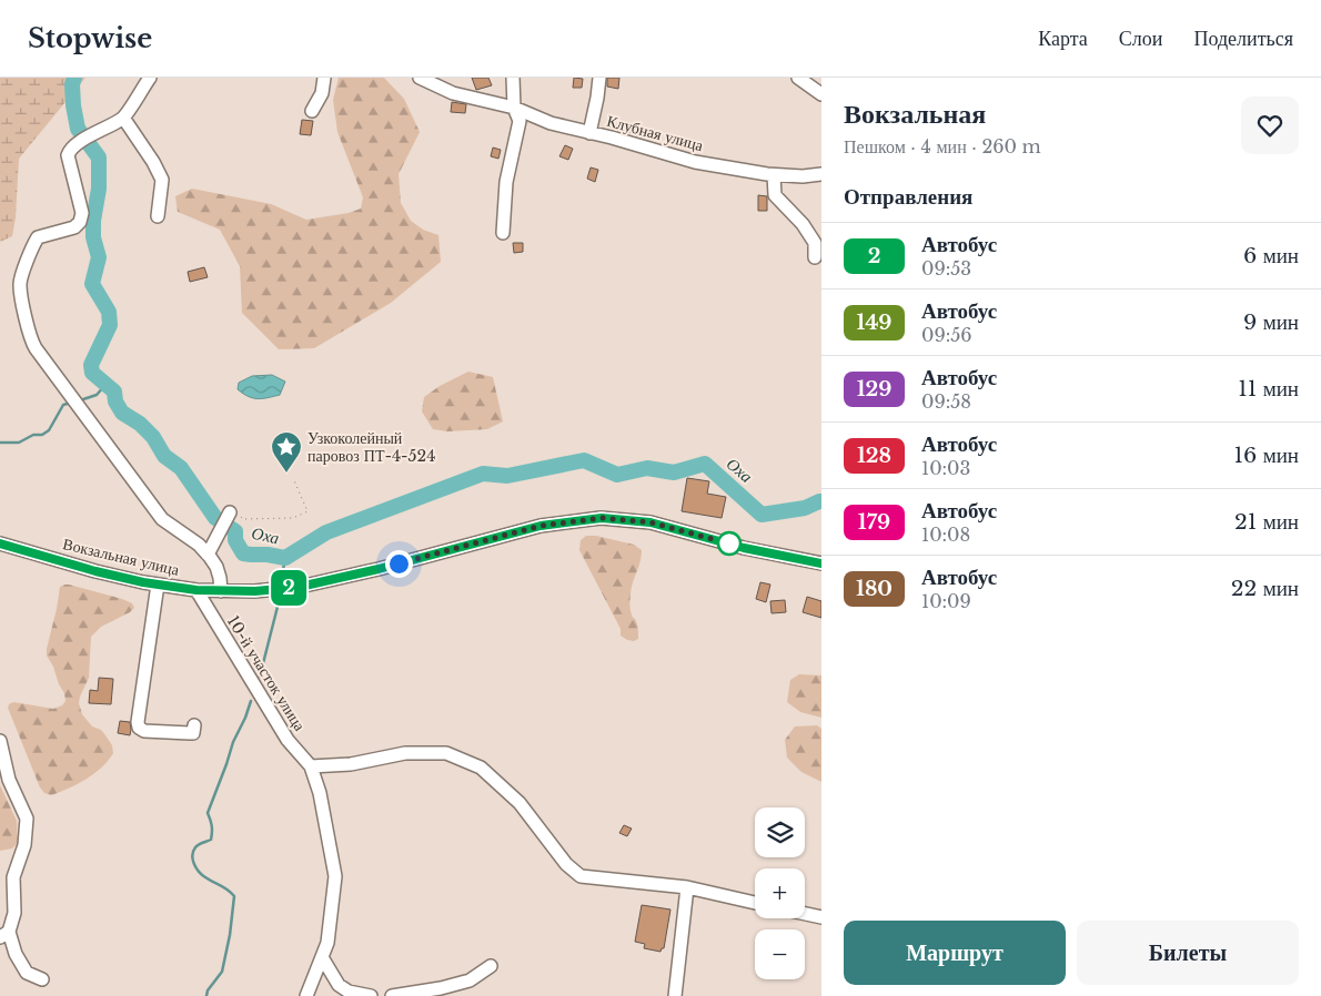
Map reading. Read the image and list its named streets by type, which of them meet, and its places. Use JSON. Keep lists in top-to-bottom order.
{
  "streets": {
    "street": ["Клубная улица", "Вокзальная улица", "10-й участок улица"]
  },
  "crossings": [
    ["Вокзальная улица", "10-й участок улица"]
  ],
  "water": ["Оха"],
  "places": {
    "place": ["Узкоколейный паровоз ПТ-4-524"]
  },
  "lines": ["bus line 2"],
  "page": {
    "header": "Stopwise",
    "nav": ["Карта", "Слои", "Поделиться"],
    "on_map": "2",
    "heading": [
      ["Вокзальная", "Пешком · 4 мин · 260 m"],
      "Отправления"
    ],
    "list": [
      {
        "mark": "2",
        "name": "Автобус",
        "note": "09:53",
        "value": "6 мин"
      },
      {
        "mark": "149",
        "name": "Автобус",
        "note": "09:56",
        "value": "9 мин"
      },
      {
        "mark": "129",
        "name": "Автобус",
        "note": "09:58",
        "value": "11 мин"
      },
      {
        "mark": "128",
        "name": "Автобус",
        "note": "10:03",
        "value": "16 мин"
      },
      {
        "mark": "179",
        "name": "Автобус",
        "note": "10:08",
        "value": "21 мин"
      },
      {
        "mark": "180",
        "name": "Автобус",
        "note": "10:09",
        "value": "22 мин"
      }
    ],
    "map_buttons": ["+", "−"],
    "buttons": ["Маршрут", "Билеты"]
  }
}
